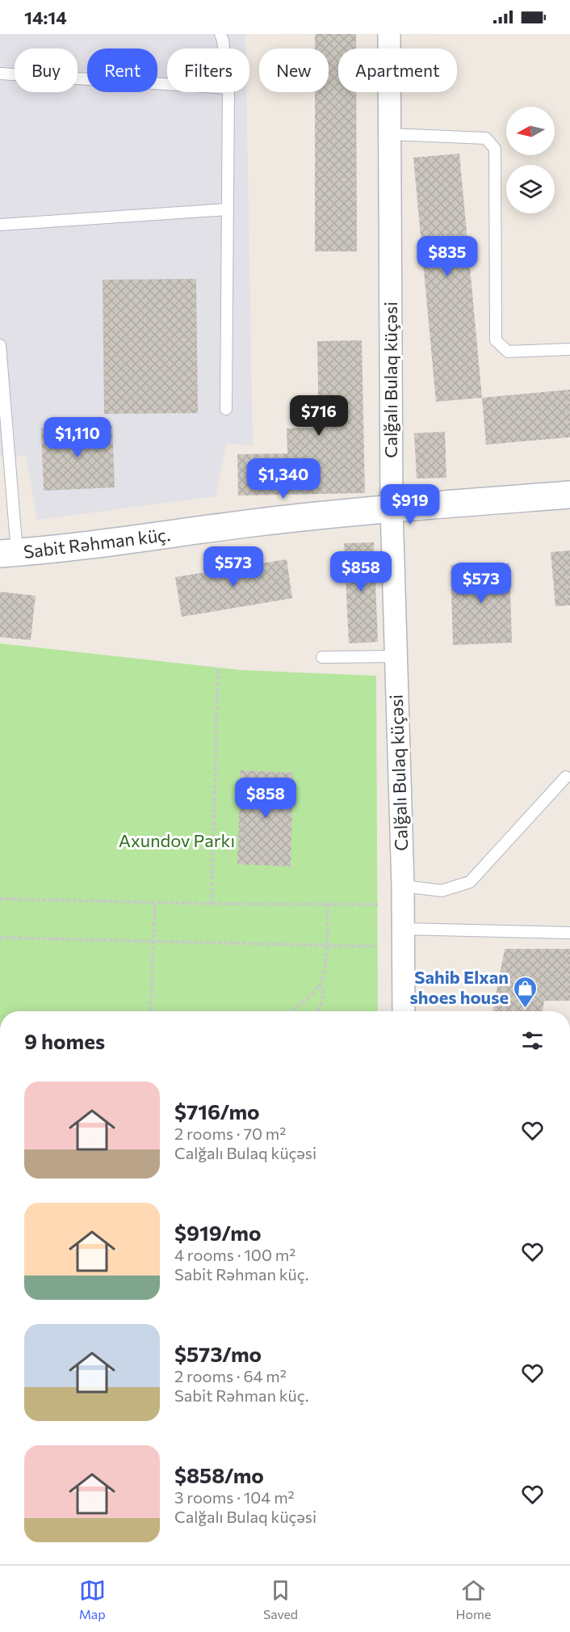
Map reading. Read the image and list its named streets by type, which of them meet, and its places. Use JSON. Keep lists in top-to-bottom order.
{
  "streets": {
    "main road": ["Sabit Rəhman küç."],
    "street": ["Calğalı Bulaq küçəsi"]
  },
  "crossings": [
    ["Calğalı Bulaq küçəsi", "Sabit Rəhman küç."]
  ],
  "parks": ["Axundov Parkı"],
  "places": {
    "shop": ["Sahib Elxan shoes house"]
  },
  "north": "left",
  "page": {
    "status": "14:14",
    "chip": [
      "Buy",
      "Rent",
      "Filters",
      "New",
      "Apartment"
    ],
    "price": [
      "$835",
      "$716",
      "$1,110",
      "$1,340",
      "$919",
      "$573",
      "$858",
      "$573",
      "$858"
    ],
    "heading": "9 homes",
    "list": [
      {
        "name": "$716/mo",
        "note": "2 rooms · 70 m² · Calğalı Bulaq küçəsi"
      },
      {
        "name": "$919/mo",
        "note": "4 rooms · 100 m² · Sabit Rəhman küç."
      },
      {
        "name": "$573/mo",
        "note": "2 rooms · 64 m² · Sabit Rəhman küç."
      },
      {
        "name": "$858/mo",
        "note": "3 rooms · 104 m² · Calğalı Bulaq küçəsi"
      }
    ],
    "tabs": ["Map", "Saved", "Home"]
  }
}
